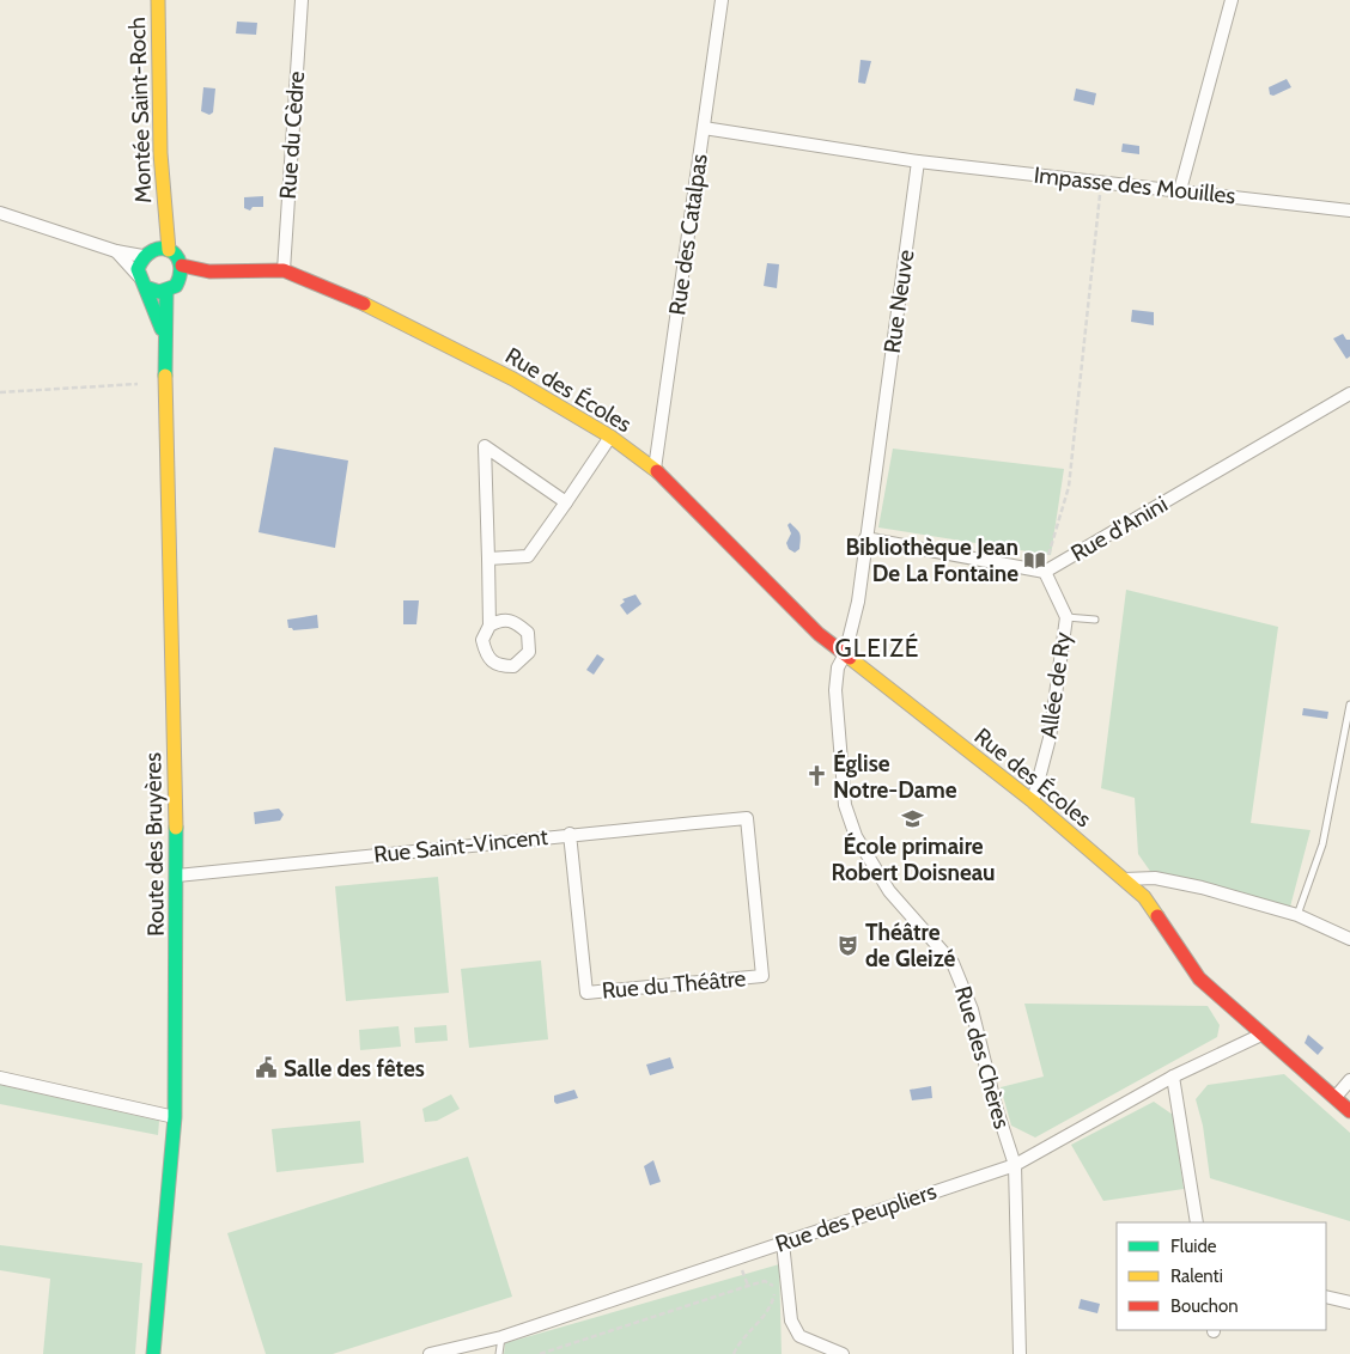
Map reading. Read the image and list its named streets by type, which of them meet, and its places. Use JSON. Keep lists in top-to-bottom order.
{
  "streets": {
    "main road": ["Montée Saint-Roch", "Rue des Écoles", "Route des Bruyères"],
    "street": [
      "Rue du Cèdre",
      "Impasse des Mouilles",
      "Rue des Catalpas",
      "Rue Neuve",
      "Rue d'Anini",
      "Allée de Ry",
      "Rue Saint-Vincent",
      "Rue du Théâtre",
      "Rue des Chères",
      "Rue des Peupliers"
    ]
  },
  "crossings": [
    ["Montée Saint-Roch", "Rue des Écoles"],
    ["Montée Saint-Roch", "Route des Bruyères"],
    ["Rue du Cèdre", "Rue des Écoles"],
    ["Impasse des Mouilles", "Rue Neuve"],
    ["Rue des Catalpas", "Rue des Écoles"],
    ["Rue Neuve", "Rue des Écoles"],
    ["Rue Neuve", "Rue d'Anini"],
    ["Rue Neuve", "Rue des Chères"],
    ["Rue des Écoles", "Allée de Ry"],
    ["Rue des Écoles", "Route des Bruyères"],
    ["Rue des Écoles", "Rue des Chères"],
    ["Rue des Écoles", "Rue des Peupliers"],
    ["Rue d'Anini", "Allée de Ry"],
    ["Route des Bruyères", "Rue Saint-Vincent"],
    ["Rue Saint-Vincent", "Rue du Théâtre"],
    ["Rue des Chères", "Rue des Peupliers"]
  ],
  "districts": ["GLEIZÉ"],
  "places": {
    "library": ["Bibliothèque Jean De La Fontaine"],
    "church": ["Église Notre-Dame"],
    "school or university": ["École primaire Robert Doisneau"],
    "theatre": ["Théâtre de Gleizé"],
    "public building": ["Salle des fêtes"]
  },
  "legend": ["Fluide", "Ralenti", "Bouchon"]
}
